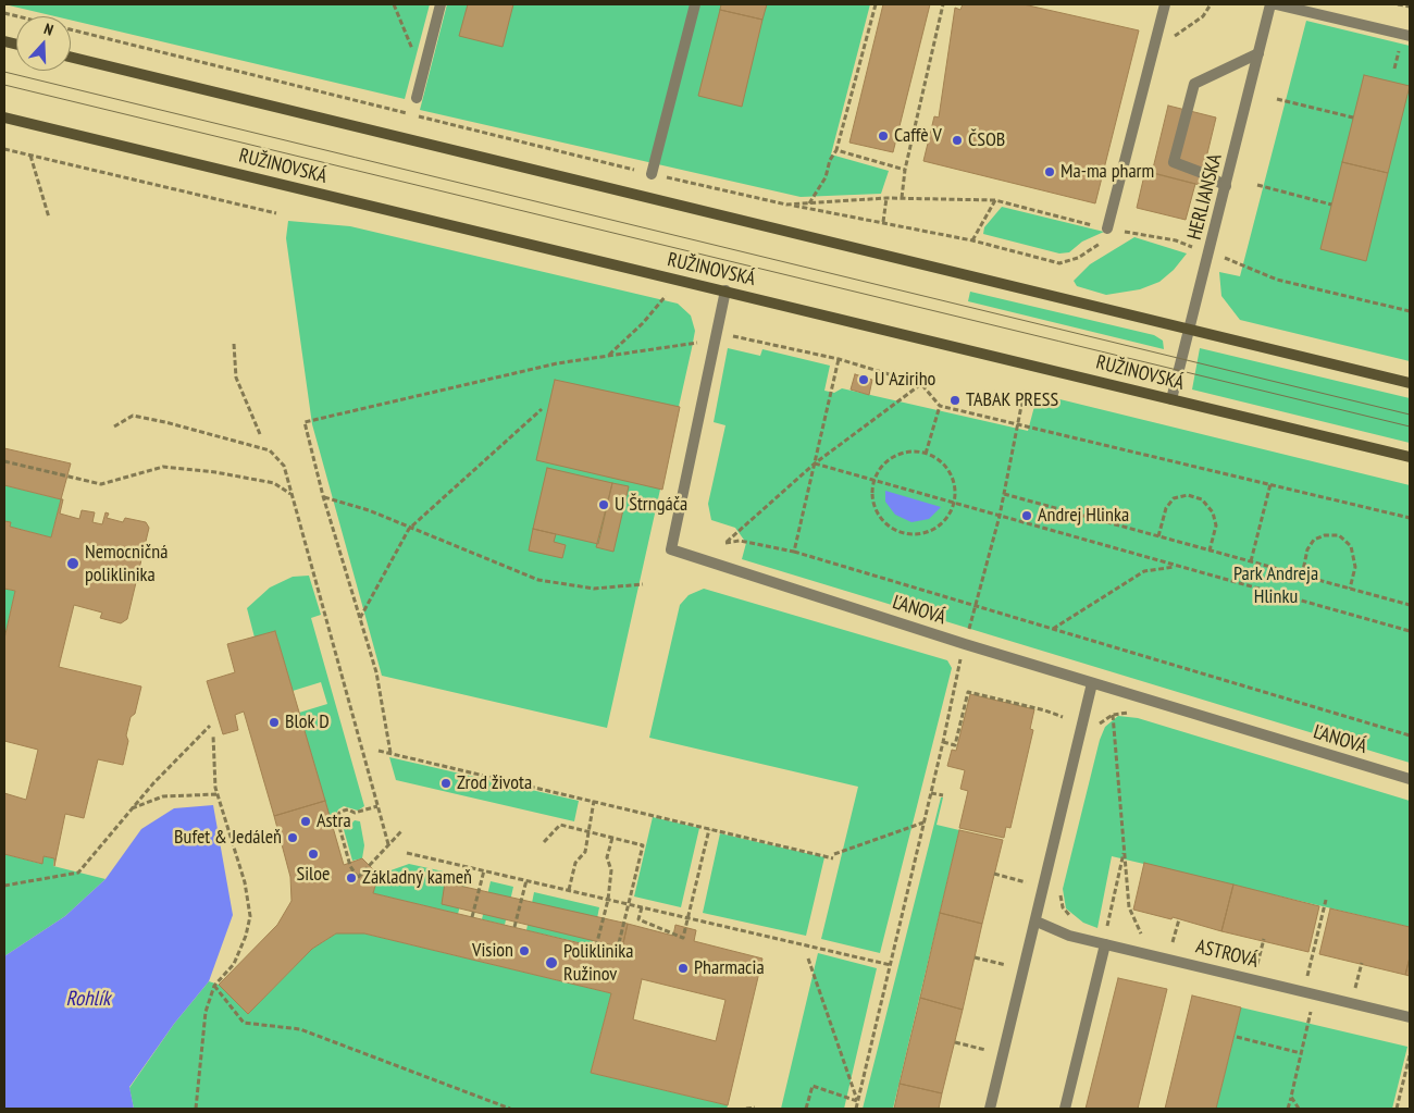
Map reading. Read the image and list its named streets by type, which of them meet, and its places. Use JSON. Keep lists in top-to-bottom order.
{
  "streets": {
    "street": [
      "RUŽINOVSKÁ",
      "HERLIANSKA",
      "ĽANOVÁ",
      "ASTROVÁ"
    ]
  },
  "crossings": [
    ["RUŽINOVSKÁ", "HERLIANSKA"],
    ["RUŽINOVSKÁ", "ĽANOVÁ"]
  ],
  "water": ["Rohlík"],
  "parks": ["Park Andreja Hlinku"],
  "places": [
    "Caffè V",
    "ČSOB",
    "Ma-ma pharm",
    "U Aziriho",
    "TABAK PRESS",
    "U Štrngáča",
    "Andrej Hlinka",
    "Nemocničná poliklinika",
    "Blok D",
    "Zrod života",
    "Astra",
    "Bufet & Jedáleň",
    "Siloe",
    "Základný kameň",
    "Vision",
    "Poliklinika Ružinov",
    "Pharmacia"
  ],
  "north": "top"
}
